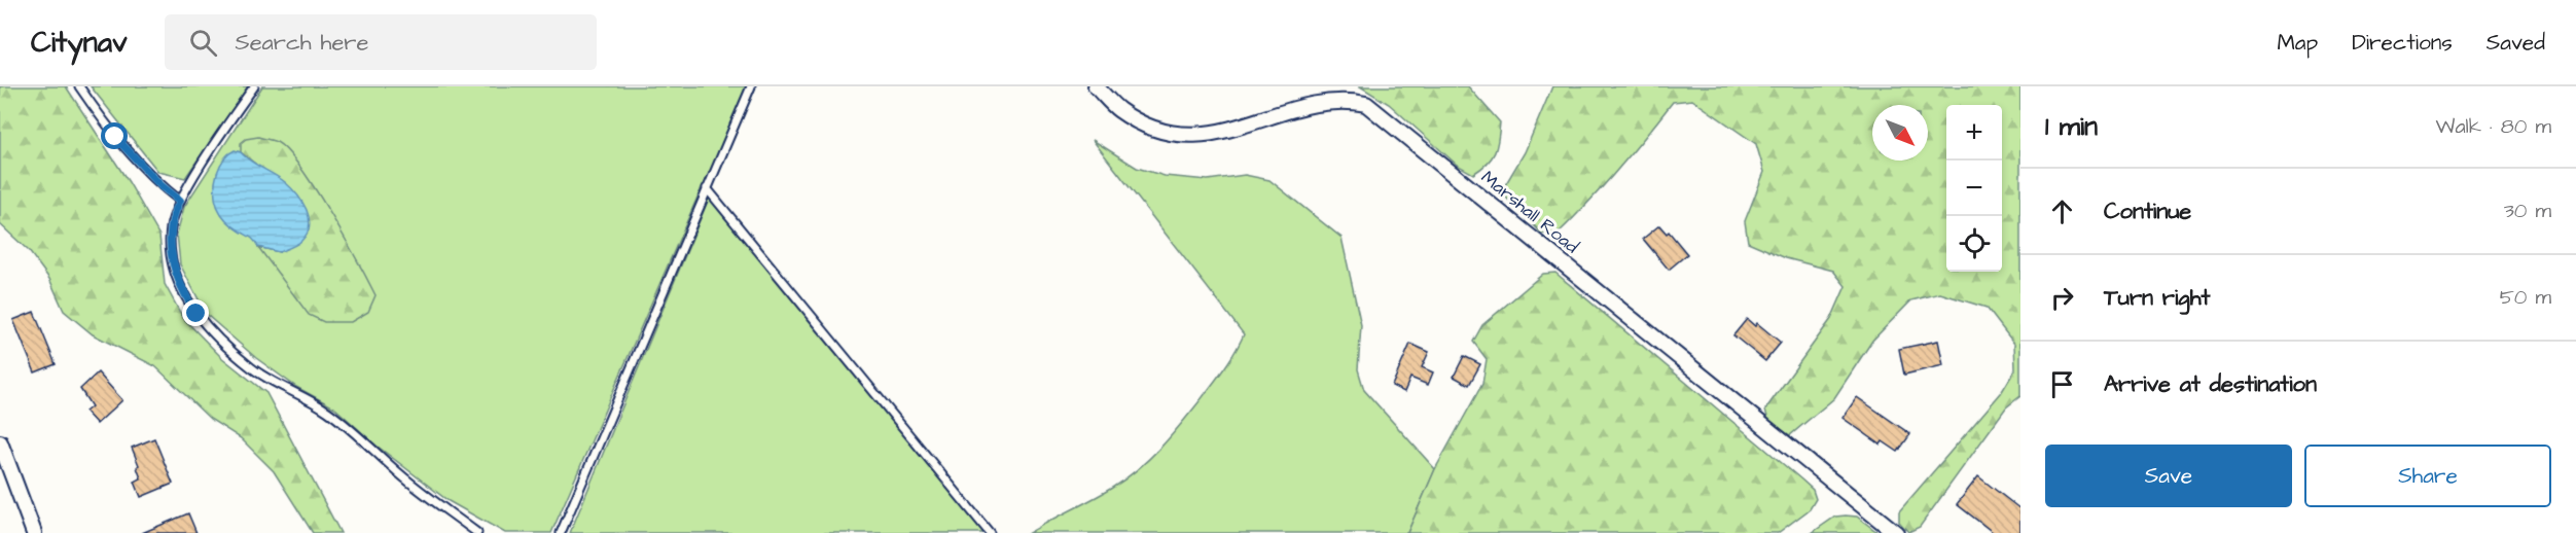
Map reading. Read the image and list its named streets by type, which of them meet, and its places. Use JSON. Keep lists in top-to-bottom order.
{
  "streets": {
    "street": ["Marshall Road"]
  },
  "north": "bottom right",
  "page": {
    "header": "Citynav",
    "search": "Search here",
    "nav": ["Map", "Directions", "Saved"],
    "heading": ["1 min", "Walk · 80 m"],
    "map_buttons": ["+", "−"],
    "list": [
      ["Continue", "30 m"],
      ["Turn right", "50 m"],
      "Arrive at destination"
    ],
    "buttons": ["Save", "Share"]
  }
}
